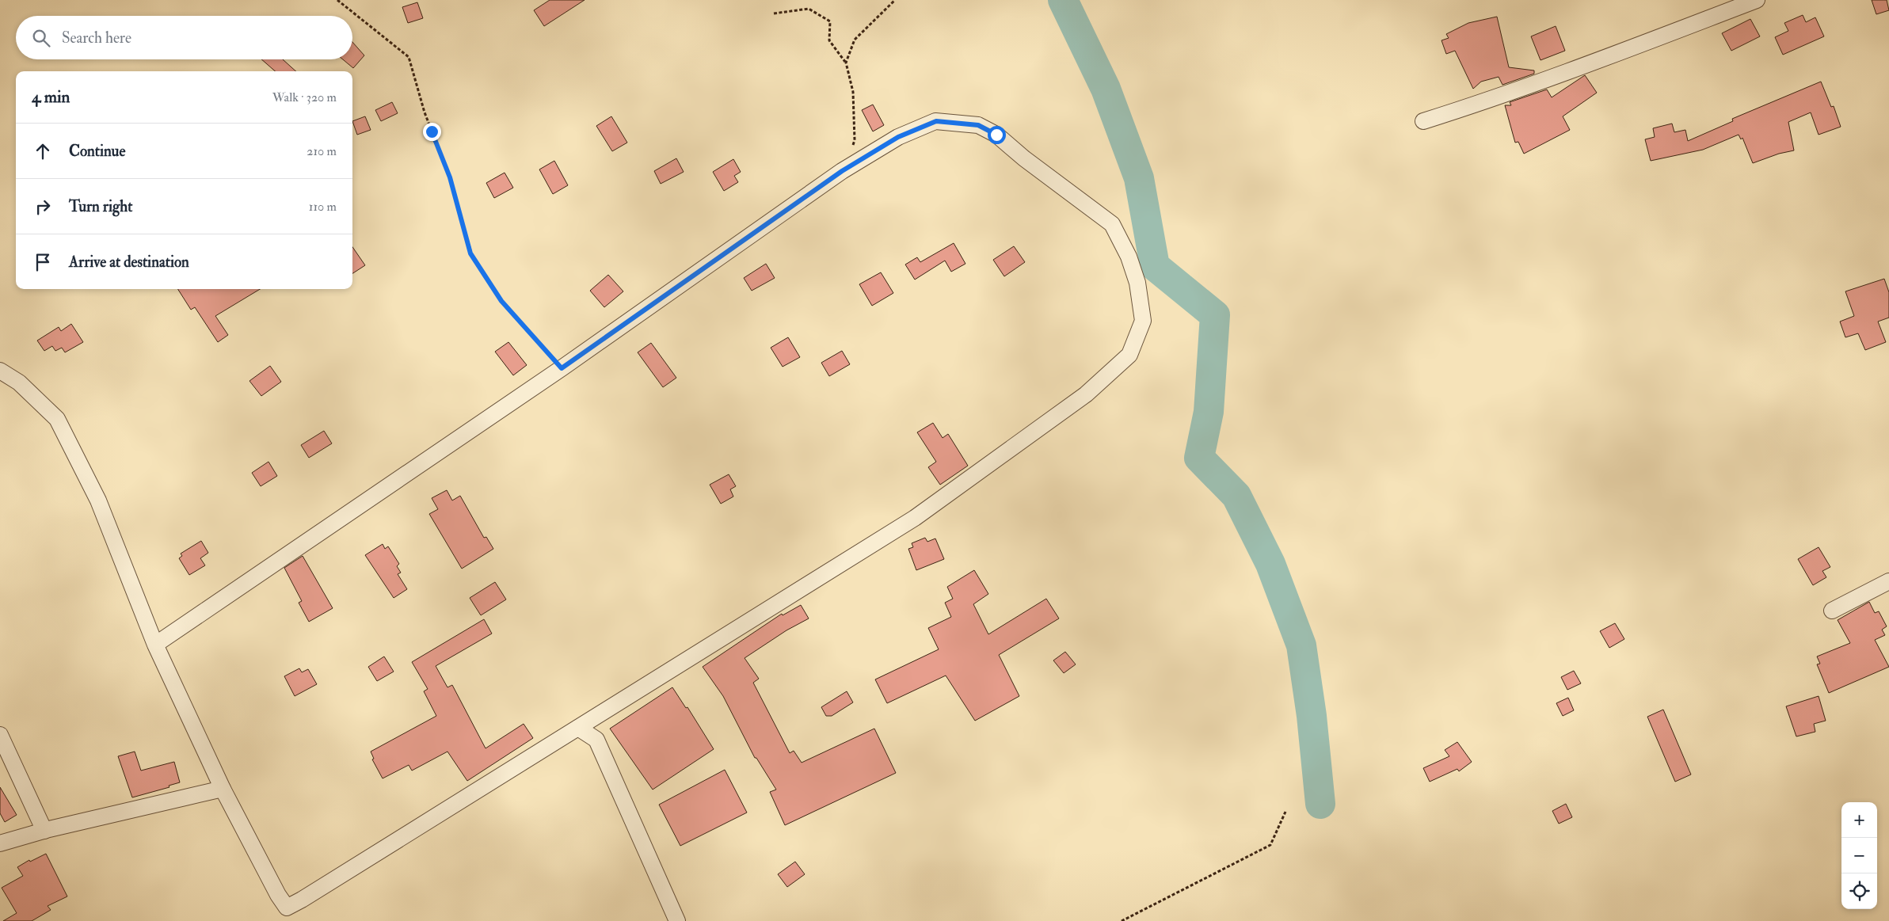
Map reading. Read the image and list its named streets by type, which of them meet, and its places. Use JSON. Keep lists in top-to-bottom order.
{
  "page": {
    "search": "Search here",
    "heading": ["4 min", "Walk · 320 m"],
    "list": [
      ["Continue", "210 m"],
      ["Turn right", "110 m"],
      "Arrive at destination"
    ],
    "map_buttons": ["+", "−"]
  }
}
